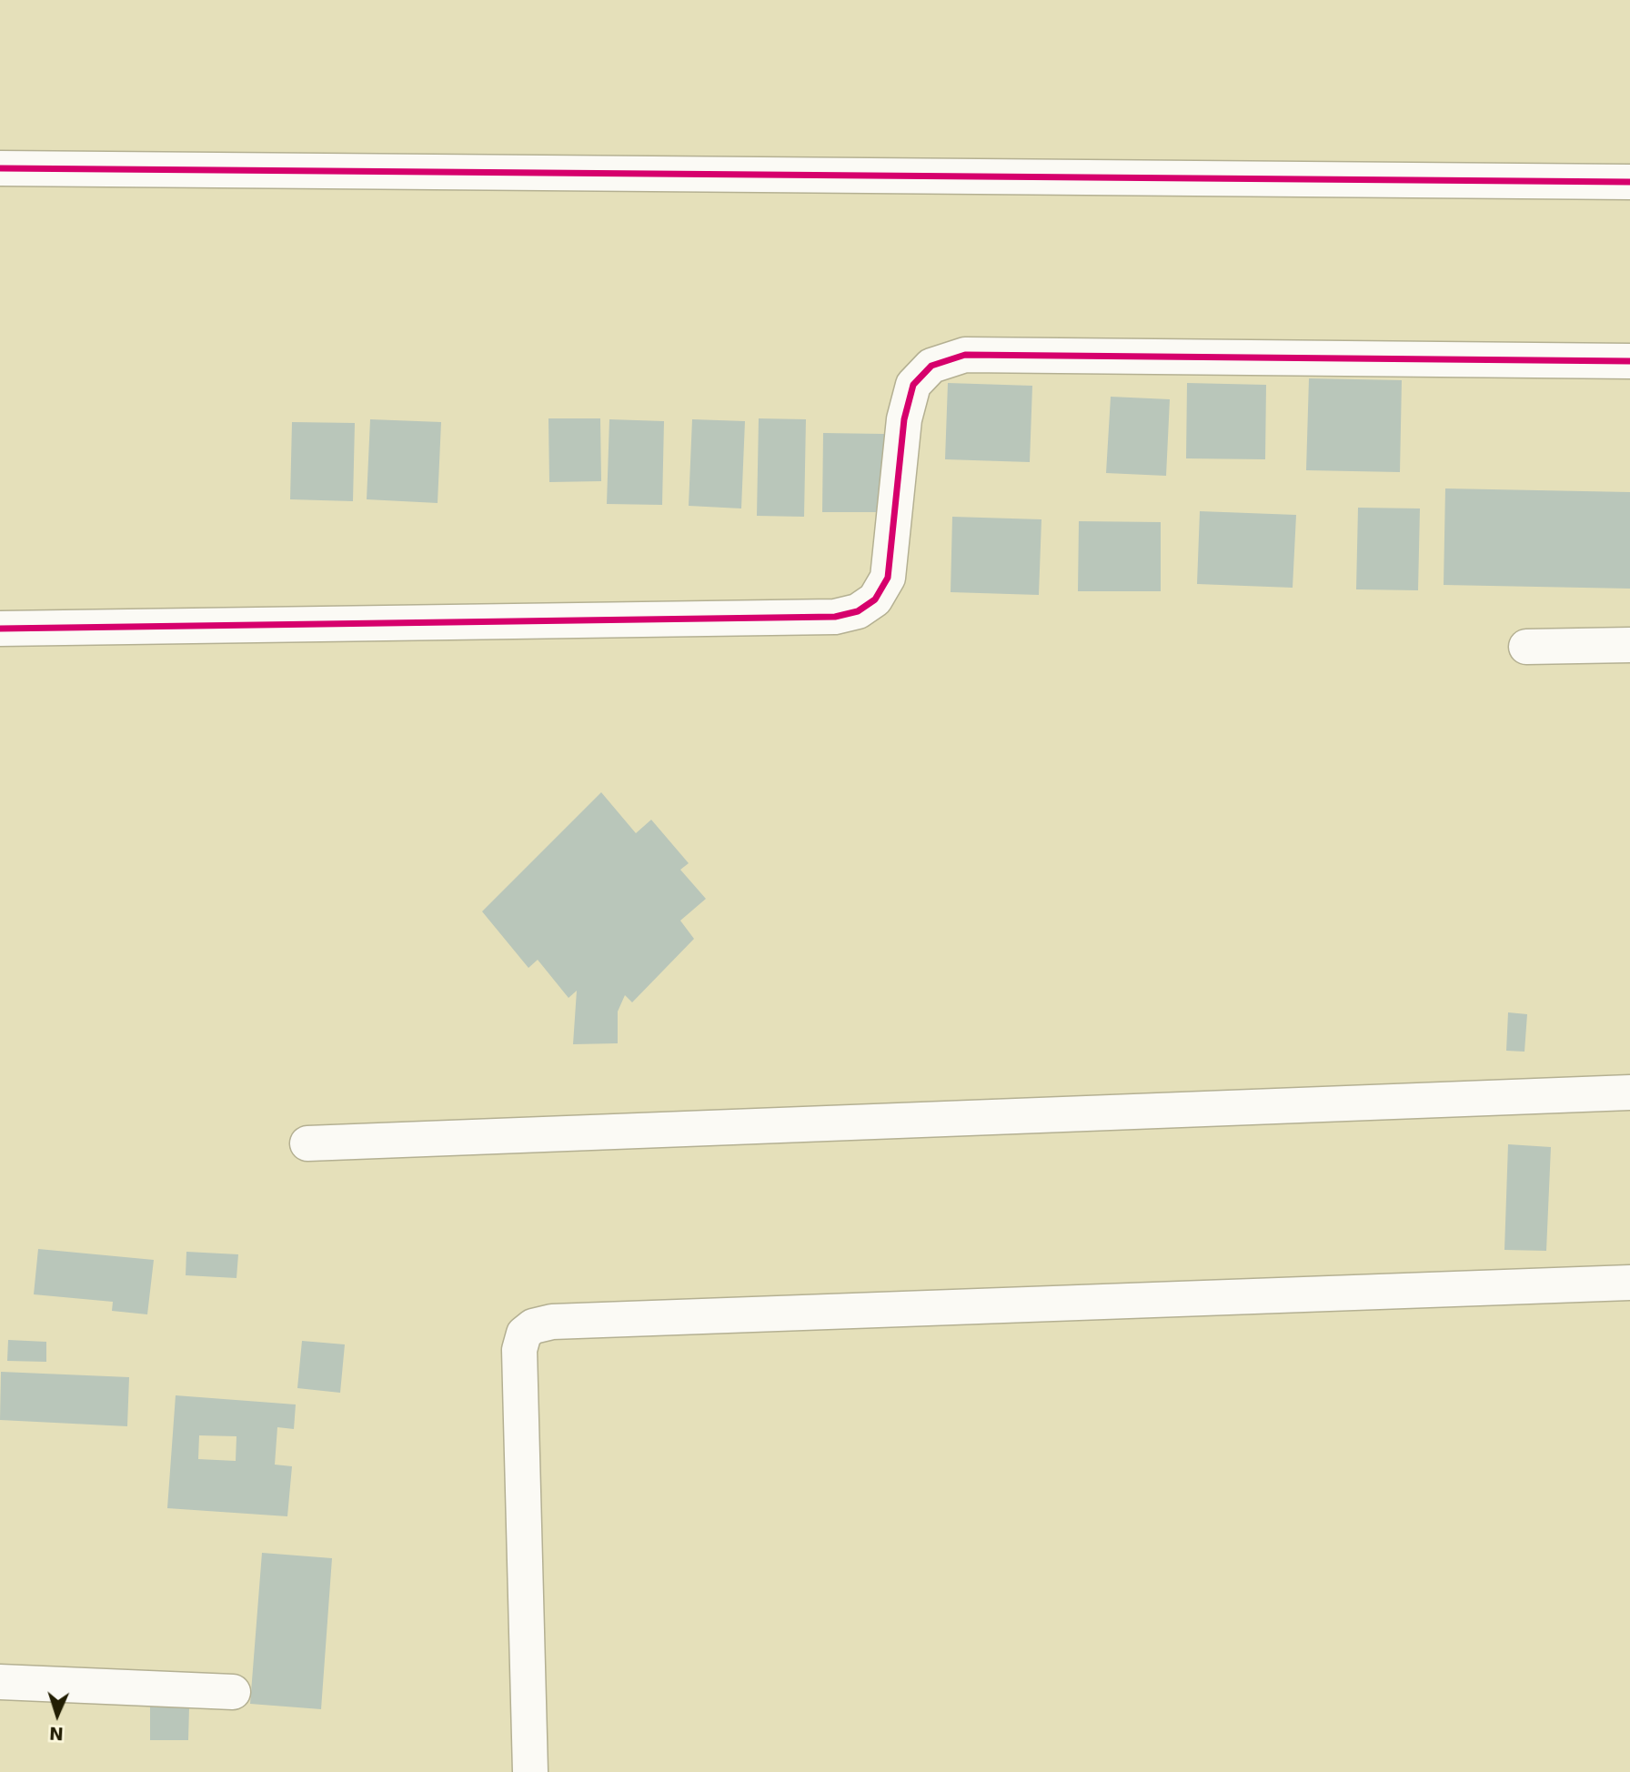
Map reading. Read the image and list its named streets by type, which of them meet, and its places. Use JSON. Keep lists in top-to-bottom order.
{
  "north": "bottom"
}
